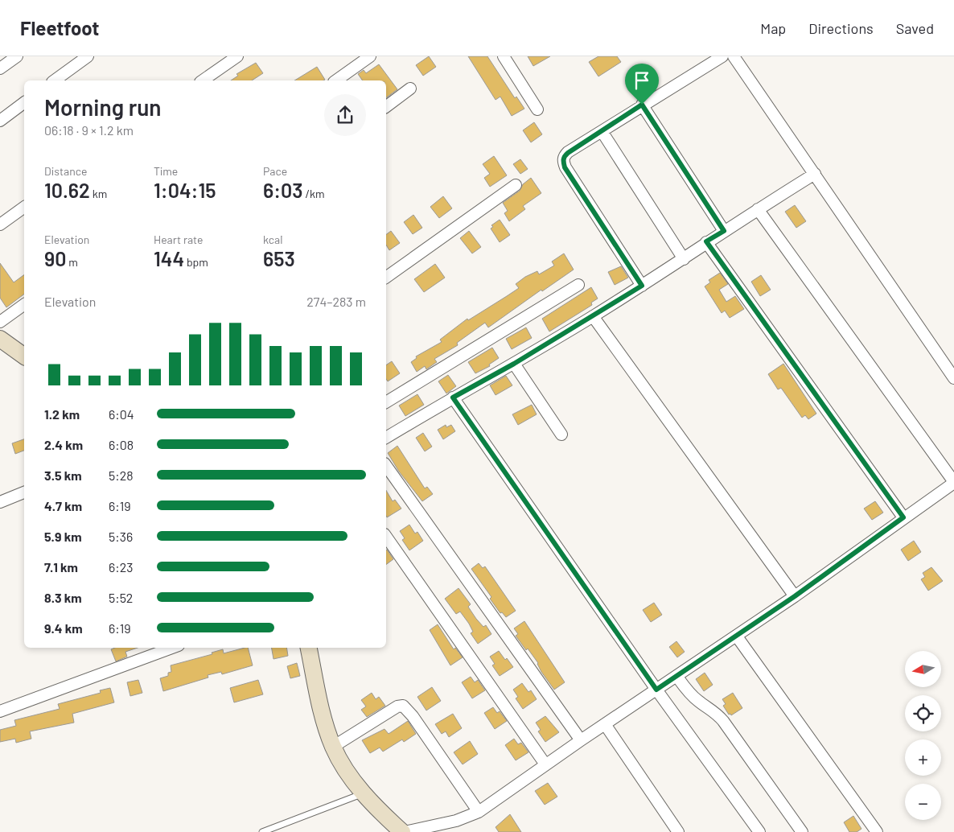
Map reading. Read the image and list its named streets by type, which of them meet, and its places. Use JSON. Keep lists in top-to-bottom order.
{
  "north": "left",
  "page": {
    "header": "Fleetfoot",
    "nav": ["Map", "Directions", "Saved"],
    "heading": ["Morning run", "06:18 · 9 × 1.2 km"],
    "stats": [
      ["Distance", "10.62 km"],
      ["Time", "1:04:15"],
      ["Pace", "6:03 /km"],
      ["Elevation", "90 m"],
      ["Heart rate", "144 bpm"],
      ["kcal", "653"]
    ],
    "chart": ["Elevation", "274–283 m"],
    "list": [
      {
        "name": "1.2 km",
        "note": "6:04"
      },
      {
        "name": "2.4 km",
        "note": "6:08"
      },
      {
        "name": "3.5 km",
        "note": "5:28"
      },
      {
        "name": "4.7 km",
        "note": "6:19"
      },
      {
        "name": "5.9 km",
        "note": "5:36"
      },
      {
        "name": "7.1 km",
        "note": "6:23"
      },
      {
        "name": "8.3 km",
        "note": "5:52"
      },
      {
        "name": "9.4 km",
        "note": "6:19"
      }
    ],
    "map_buttons": ["+", "−"]
  }
}
